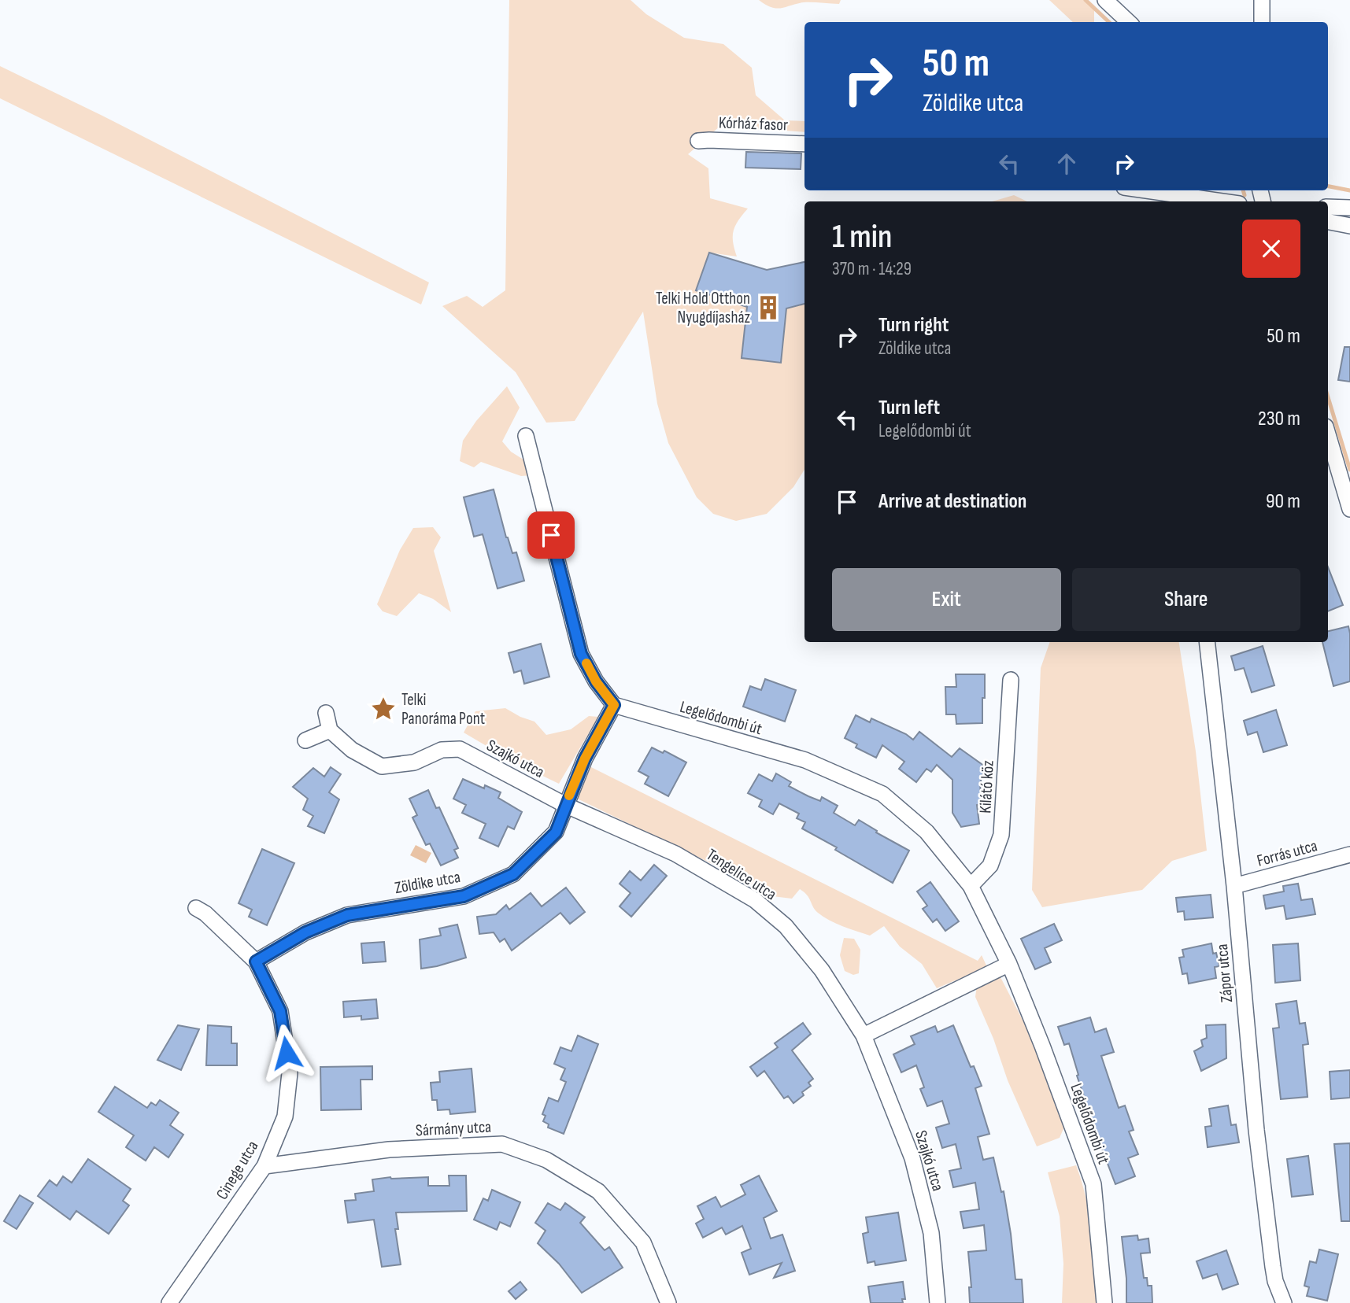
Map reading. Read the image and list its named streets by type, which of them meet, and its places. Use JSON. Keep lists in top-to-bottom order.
{
  "streets": {
    "street": [
      "Kórház fasor",
      "Legelődombi út",
      "Szajkó utca",
      "Kilátó köz",
      "Forrás utca",
      "Tengelice utca",
      "Zöldike utca",
      "Zápor utca",
      "Sármány utca",
      "Cinege utca"
    ]
  },
  "crossings": [
    ["Legelődombi út", "Kilátó köz"],
    ["Legelődombi út", "Zöldike utca"],
    ["Szajkó utca", "Tengelice utca"],
    ["Szajkó utca", "Zöldike utca"],
    ["Forrás utca", "Zápor utca"],
    ["Tengelice utca", "Zöldike utca"],
    ["Zöldike utca", "Cinege utca"],
    ["Sármány utca", "Cinege utca"]
  ],
  "places": {
    "building": ["Telki Hold Otthon Nyugdíjasház"],
    "place": ["Telki Panoráma Pont"]
  },
  "page": {
    "turn": ["50 m", "Zöldike utca"],
    "heading": ["1 min", "370 m · 14:29"],
    "list": [
      {
        "name": "Turn right",
        "note": "Zöldike utca",
        "value": "50 m"
      },
      {
        "name": "Turn left",
        "note": "Legelődombi út",
        "value": "230 m"
      },
      {
        "name": "Arrive at destination",
        "value": "90 m"
      }
    ],
    "buttons": ["Exit", "Share"]
  }
}
